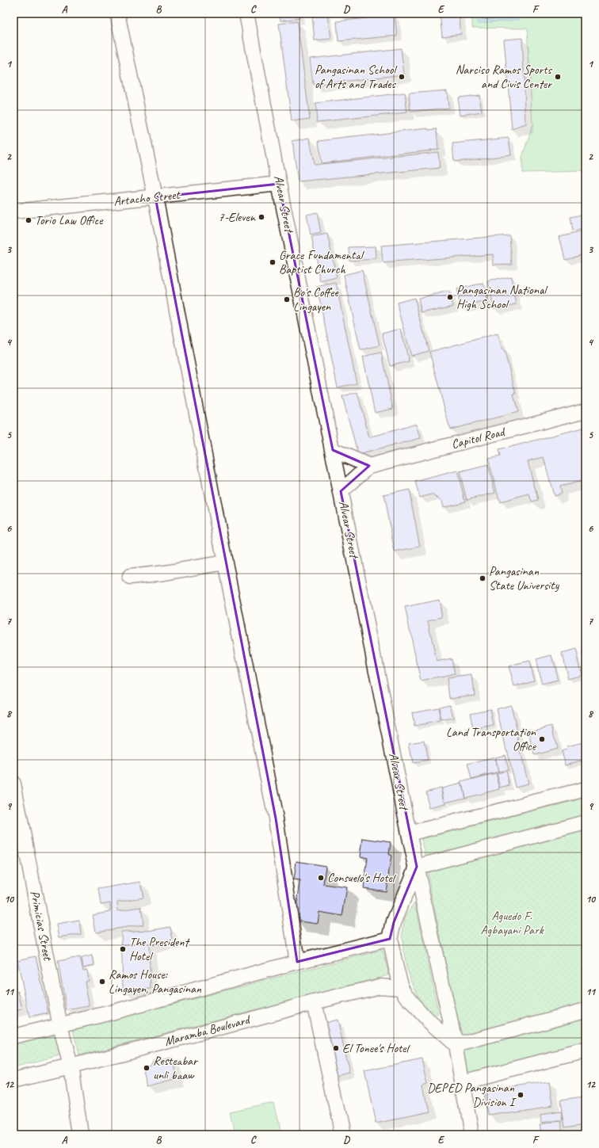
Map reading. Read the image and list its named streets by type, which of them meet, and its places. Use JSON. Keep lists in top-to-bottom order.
{
  "streets": {
    "street": [
      "Artacho Street",
      "Alvear Street",
      "Capitol Road",
      "Primicias Street",
      "Maramba Boulevard"
    ]
  },
  "crossings": [
    ["Artacho Street", "Alvear Street"],
    ["Alvear Street", "Capitol Road"],
    ["Primicias Street", "Maramba Boulevard"]
  ],
  "parks": ["Aguedo F. Agbayani Park"],
  "places": [
    "Pangasinan School of Arts and Trades",
    "Narciso Ramos Sports and Civis Center",
    "7-Eleven",
    "Torio Law Office",
    "Grace Fundamental Baptist Church",
    "Pangasinan National High School",
    "Bo's Coffee Lingayen",
    "Pangasinan State University",
    "Land Transportation Office",
    "Consuelo's Hotel",
    "The President Hotel",
    "Ramos House: Lingayen, Pangasinan",
    "El Tonee's Hotel",
    "Resteabar unli baaw",
    "DEPED Pangasinan Division I"
  ],
  "grid": {
    "columns": [
      "A",
      "B",
      "C",
      "D",
      "E",
      "F"
    ],
    "rows": [
      "1",
      "2",
      "3",
      "4",
      "5",
      "6",
      "7",
      "8",
      "9",
      "10",
      "11",
      "12"
    ]
  }
}
